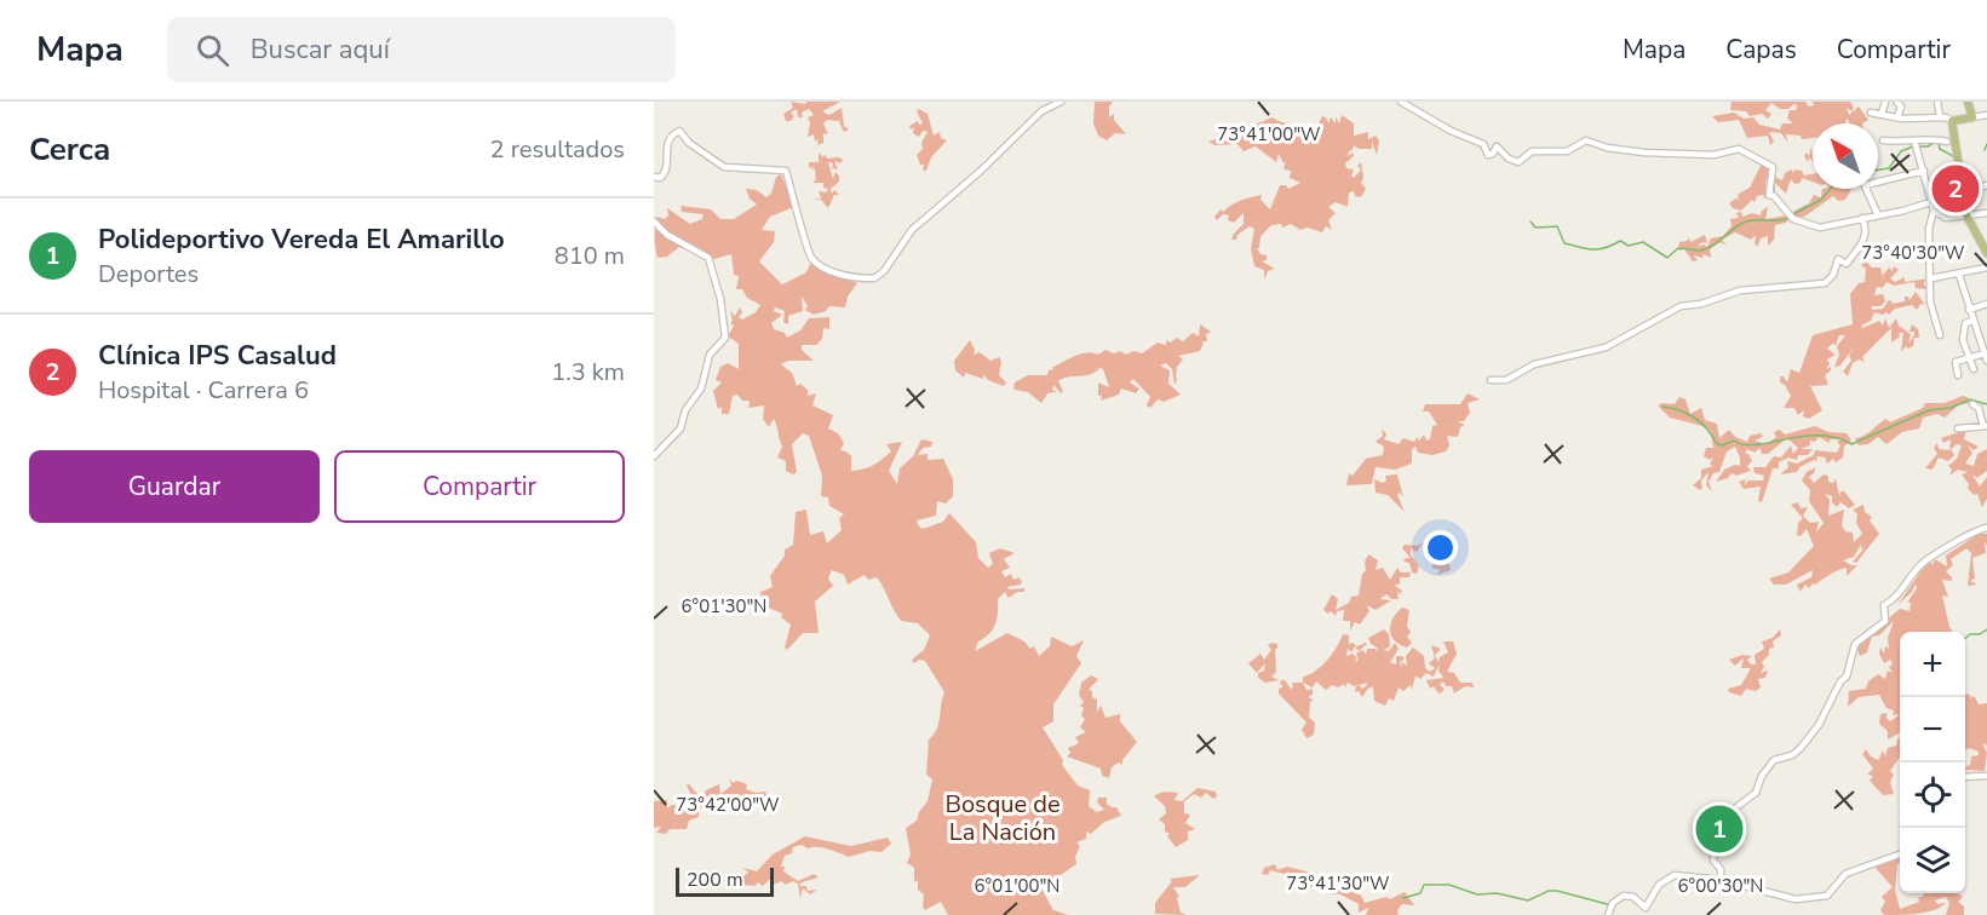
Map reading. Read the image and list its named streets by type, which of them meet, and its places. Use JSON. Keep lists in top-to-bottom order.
{
  "parks": ["Bosque de La Nación"],
  "scale_bar": "200 m",
  "north": "top left",
  "page": {
    "header": "Mapa",
    "search": "Buscar aquí",
    "nav": ["Mapa", "Capas", "Compartir"],
    "heading": ["Cerca", "2 resultados"],
    "pins": ["2", "1"],
    "list": [
      {
        "mark": "1",
        "name": "Polideportivo Vereda El Amarillo",
        "note": "Deportes",
        "value": "810 m"
      },
      {
        "mark": "2",
        "name": "Clínica IPS Casalud",
        "note": "Hospital · Carrera 6",
        "value": "1.3 km"
      }
    ],
    "buttons": ["Guardar", "Compartir"],
    "map_buttons": ["+", "−"],
    "scale": "200 m"
  },
  "coordinates": [
    "73°41'00\"W",
    "73°40'30\"W",
    "6°01'30\"N",
    "73°42'00\"W",
    "73°41'30\"W",
    "6°01'00\"N",
    "6°00'30\"N"
  ]
}
